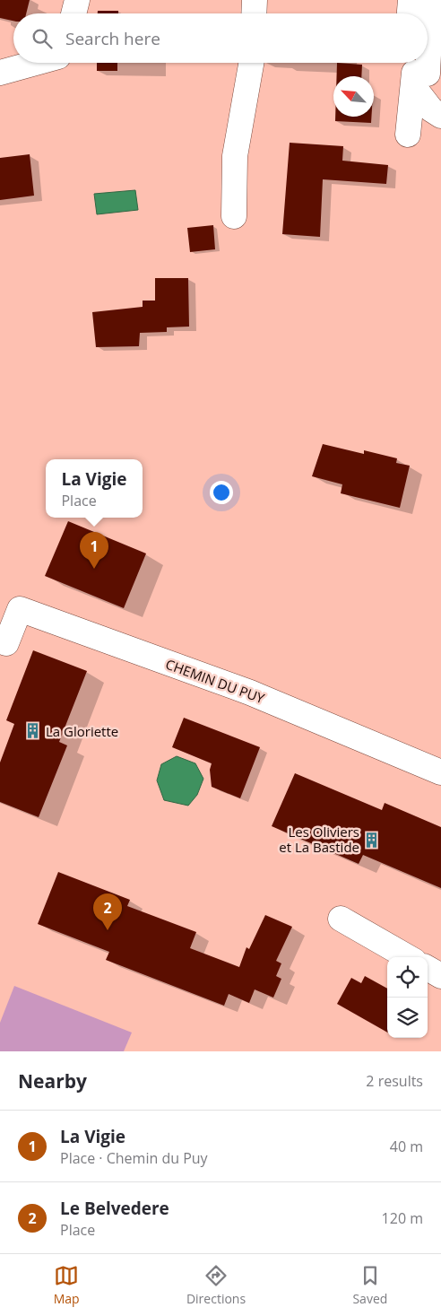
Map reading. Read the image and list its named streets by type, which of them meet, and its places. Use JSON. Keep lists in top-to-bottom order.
{
  "streets": {
    "street": ["CHEMIN DU PUY"]
  },
  "places": {
    "building": ["La Gloriette", "Les Oliviers et La Bastide"]
  },
  "north": "top left",
  "page": {
    "search": "Search here",
    "popup": ["La Vigie", "Place"],
    "pins": ["1", "2"],
    "heading": ["Nearby", "2 results"],
    "list": [
      {
        "mark": "1",
        "name": "La Vigie",
        "note": "Place · Chemin du Puy",
        "value": "40 m"
      },
      {
        "mark": "2",
        "name": "Le Belvedere",
        "note": "Place",
        "value": "120 m"
      }
    ],
    "nav": ["Map", "Directions", "Saved"]
  }
}
